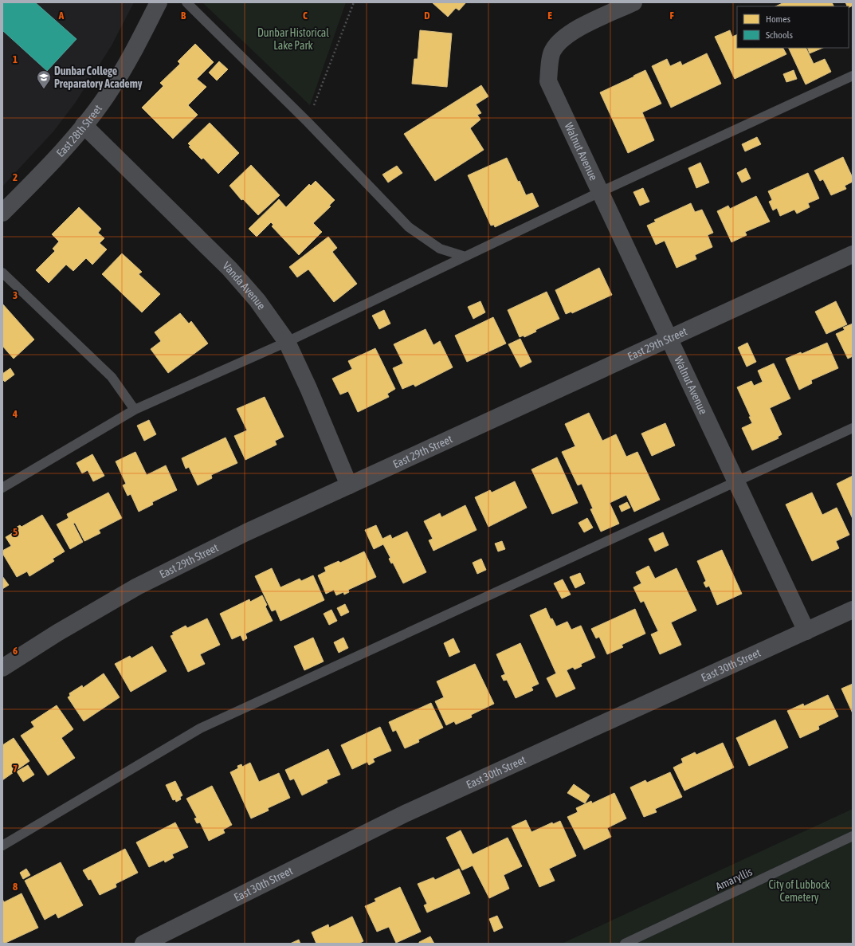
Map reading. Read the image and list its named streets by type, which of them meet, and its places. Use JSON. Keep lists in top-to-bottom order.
{
  "streets": {
    "street": [
      "East 28th Street",
      "Walnut Avenue",
      "Vanda Avenue",
      "East 29th Street",
      "East 30th Street"
    ],
    "lane": ["Amaryllis"]
  },
  "crossings": [
    ["East 28th Street", "Vanda Avenue"],
    ["Walnut Avenue", "East 29th Street"],
    ["Walnut Avenue", "East 30th Street"],
    ["Vanda Avenue", "East 29th Street"]
  ],
  "parks": ["Dunbar Historical Lake Park", "City of Lubbock Cemetery"],
  "places": {
    "school or university": ["Dunbar College Preparatory Academy"]
  },
  "legend": ["Homes", "Schools"],
  "grid": {
    "columns": [
      "A",
      "B",
      "C",
      "D",
      "E",
      "F"
    ],
    "rows": [
      "1",
      "2",
      "3",
      "4",
      "5",
      "6",
      "7",
      "8"
    ]
  }
}
